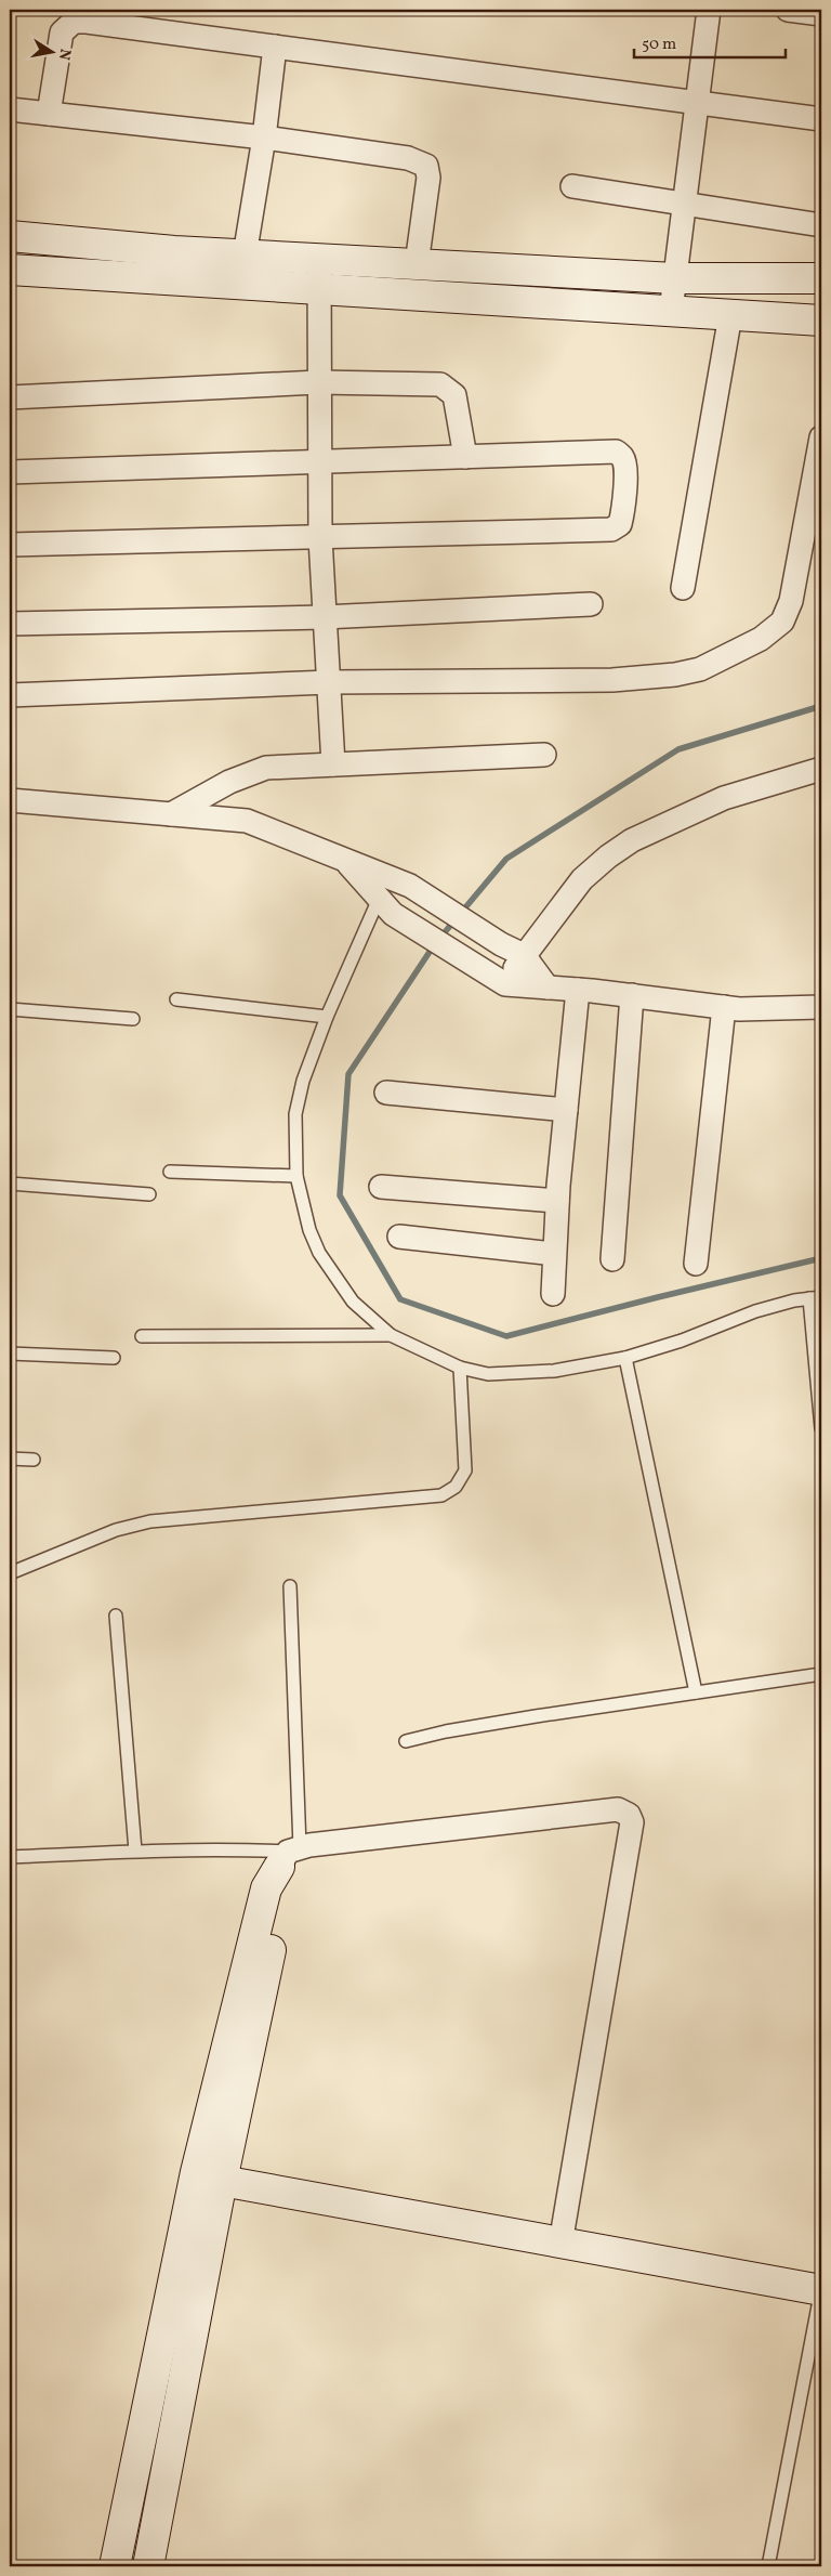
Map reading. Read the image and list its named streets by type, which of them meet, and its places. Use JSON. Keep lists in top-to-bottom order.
{
  "scale_bar": "50 m",
  "north": "right"
}
